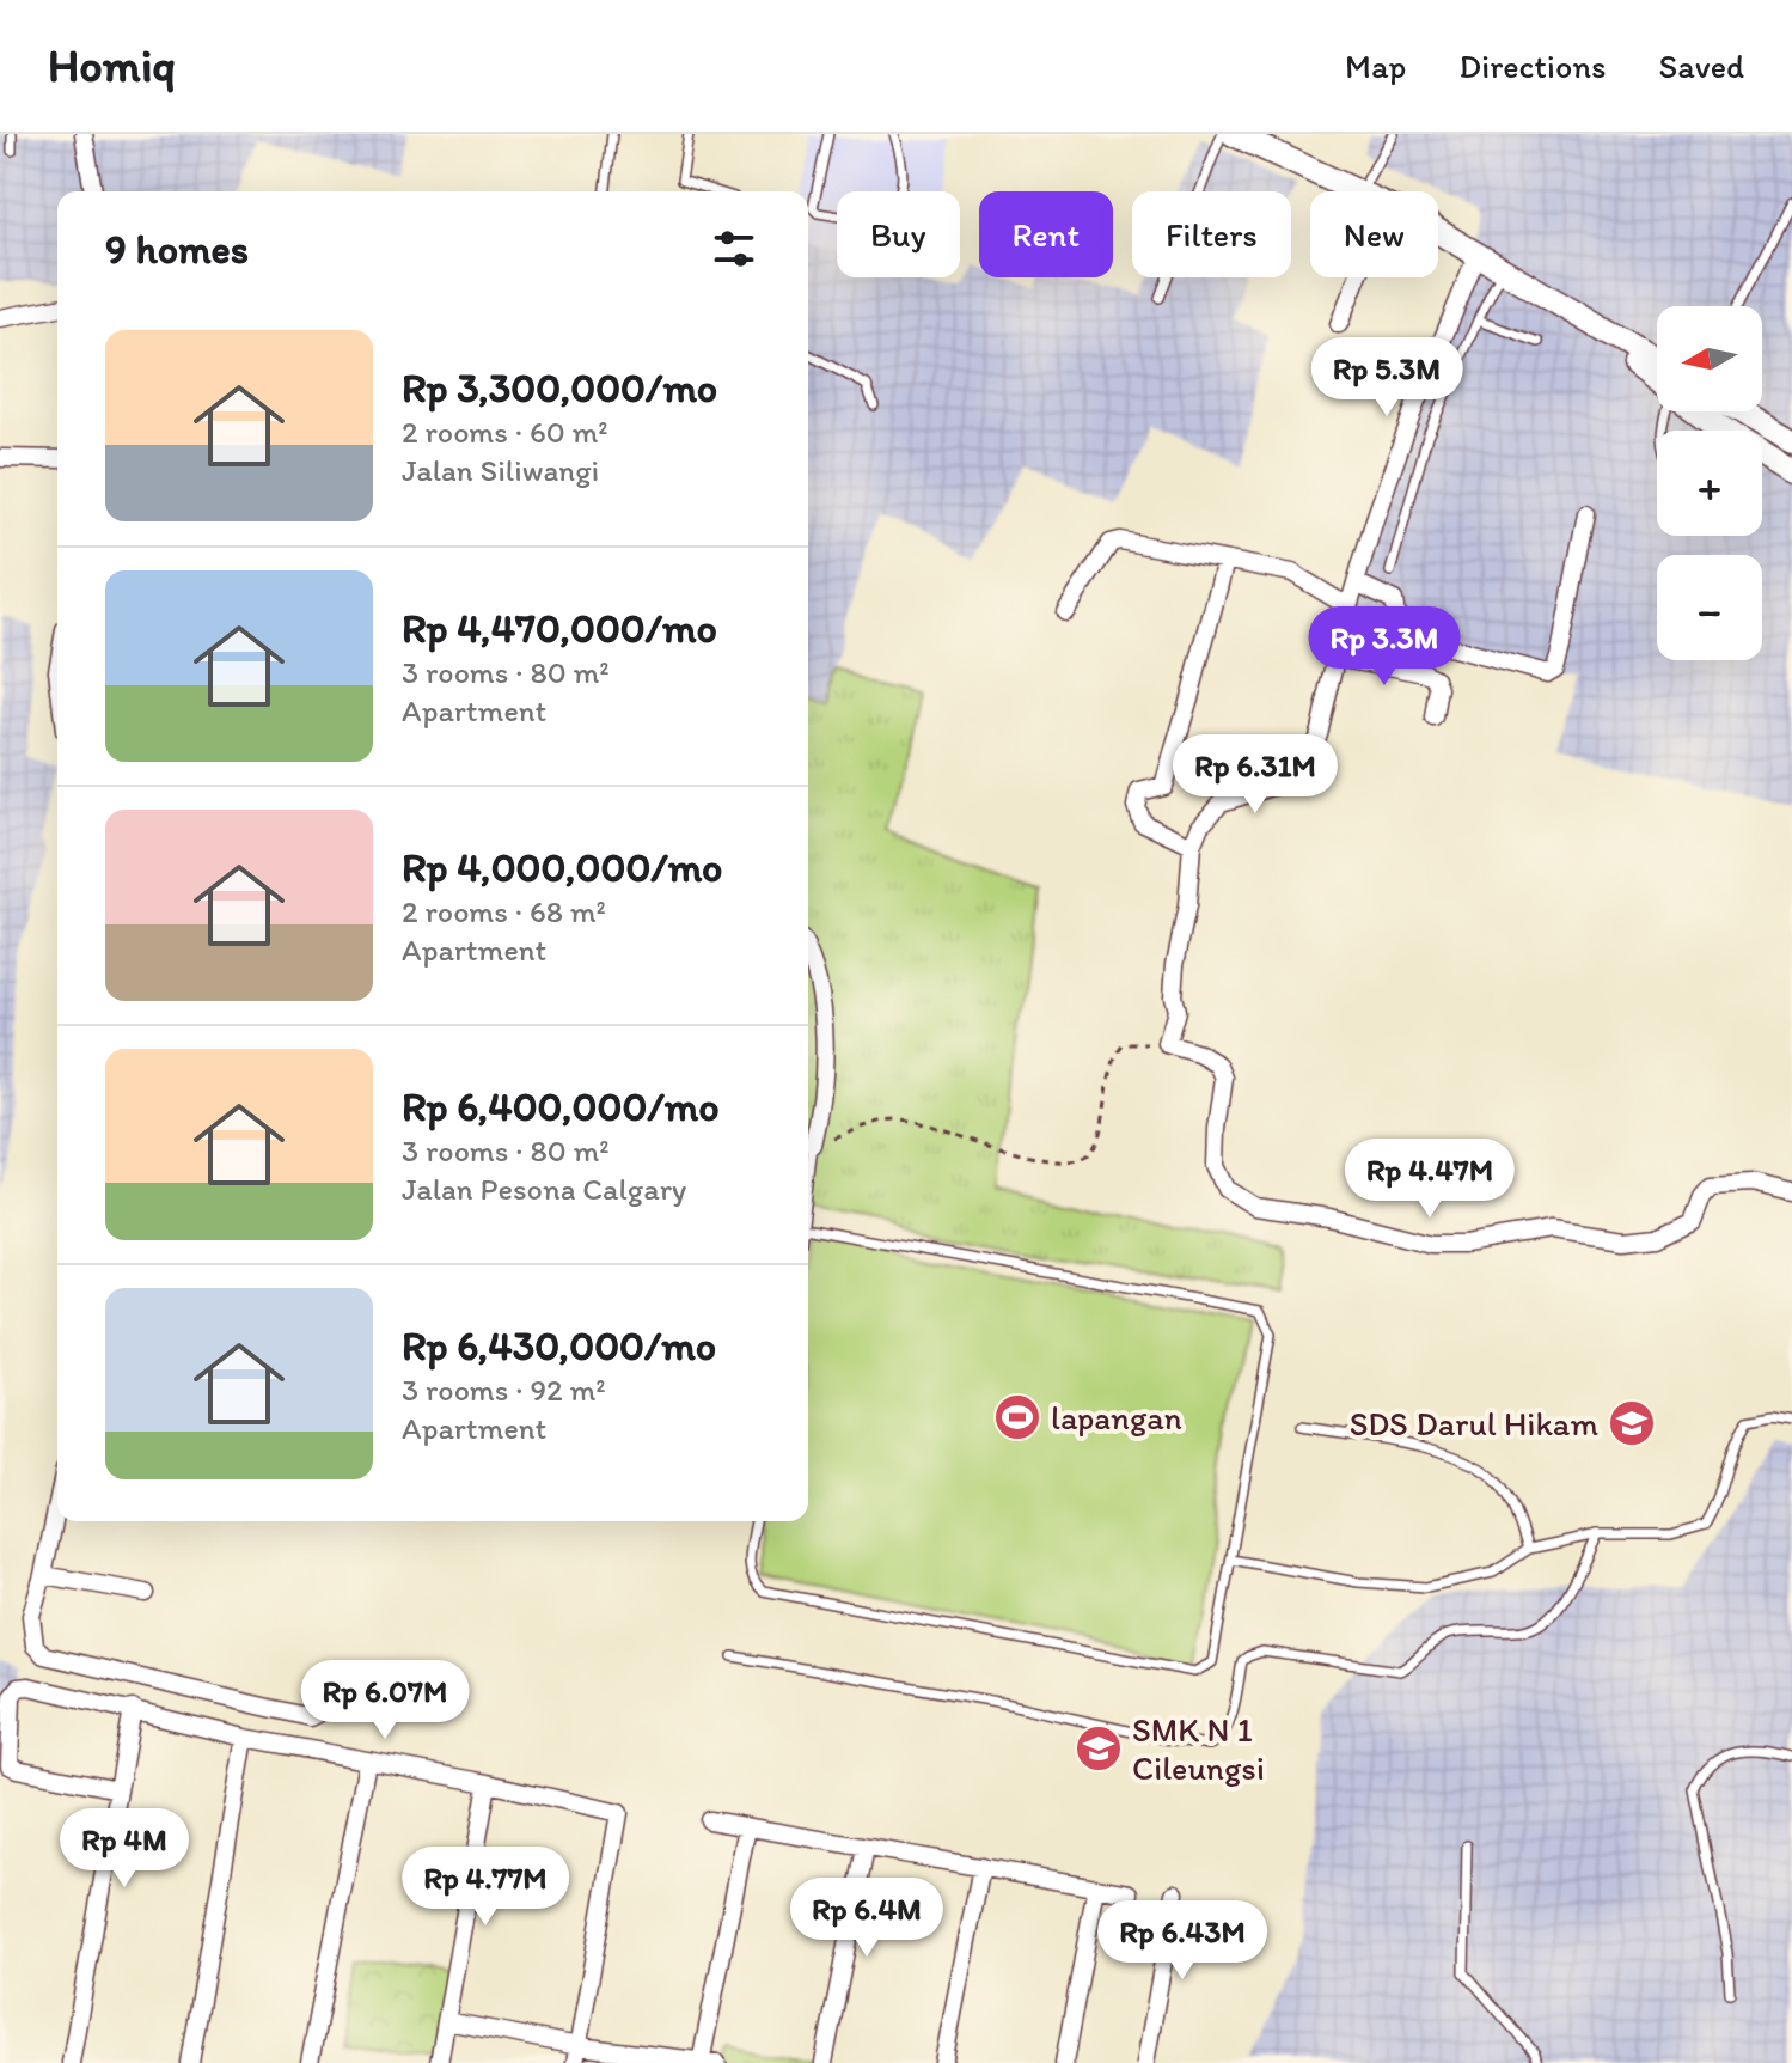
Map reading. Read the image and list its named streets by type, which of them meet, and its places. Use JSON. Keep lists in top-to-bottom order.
{
  "places": {
    "sports": ["lapangan"],
    "school or university": ["SDS Darul Hikam", "SMK N 1 Cileungsi"]
  },
  "north": "left",
  "page": {
    "header": "Homiq",
    "nav": ["Map", "Directions", "Saved"],
    "chip": [
      "Buy",
      "Rent",
      "Filters",
      "New"
    ],
    "heading": "9 homes",
    "map_buttons": ["+", "−"],
    "list": [
      {
        "name": "Rp 3,300,000/mo",
        "note": "2 rooms · 60 m² · Jalan Siliwangi"
      },
      {
        "name": "Rp 4,470,000/mo",
        "note": "3 rooms · 80 m² · Apartment"
      },
      {
        "name": "Rp 4,000,000/mo",
        "note": "2 rooms · 68 m² · Apartment"
      },
      {
        "name": "Rp 6,400,000/mo",
        "note": "3 rooms · 80 m² · Jalan Pesona Calgary"
      },
      {
        "name": "Rp 6,430,000/mo",
        "note": "3 rooms · 92 m² · Apartment"
      }
    ],
    "price": [
      "Rp 5.3M",
      "Rp 3.3M",
      "Rp 6.31M",
      "Rp 4.47M",
      "Rp 6.07M",
      "Rp 4M",
      "Rp 4.77M",
      "Rp 6.4M",
      "Rp 6.43M"
    ]
  }
}
